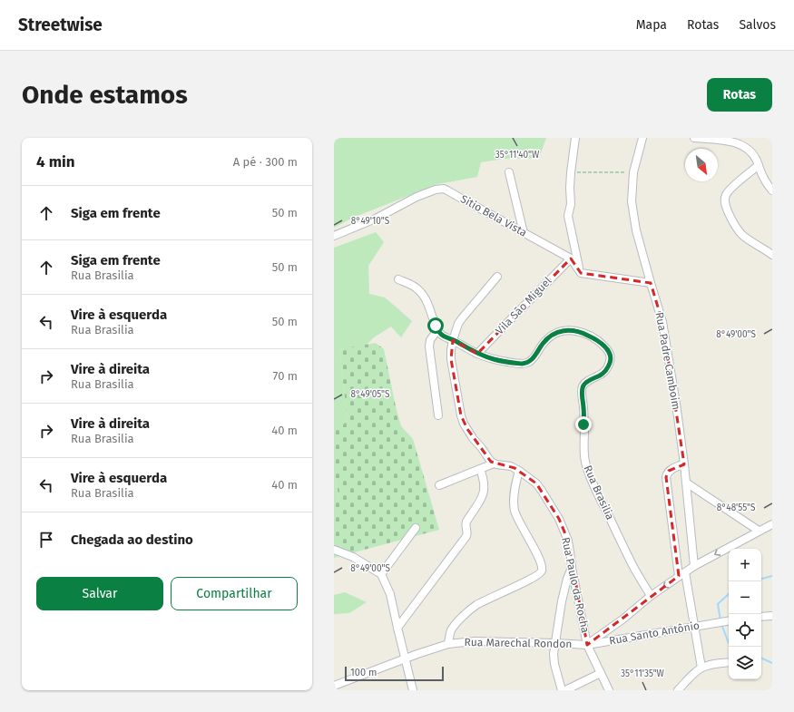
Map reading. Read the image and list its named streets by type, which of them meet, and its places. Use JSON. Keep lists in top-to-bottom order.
{
  "streets": {
    "street": [
      "Sitio Bela Vista",
      "Vila São Miguel",
      "Rua Padre Camboim",
      "Rua Brasilia",
      "Rua Paulo da Rocha",
      "Rua Santo Antônio",
      "Rua Marechal Rondon"
    ]
  },
  "crossings": [
    ["Sitio Bela Vista", "Vila São Miguel"],
    ["Vila São Miguel", "Rua Brasilia"],
    ["Rua Paulo da Rocha", "Rua Santo Antônio"],
    ["Rua Paulo da Rocha", "Rua Marechal Rondon"],
    ["Rua Santo Antônio", "Rua Marechal Rondon"]
  ],
  "scale_bar": "100 m",
  "north": "bottom right",
  "page": {
    "header": "Streetwise",
    "nav": ["Mapa", "Rotas", "Salvos"],
    "buttons": [
      "Rotas",
      ["Salvar", "Compartilhar"]
    ],
    "title": "Onde estamos",
    "heading": ["4 min", "A pé · 300 m"],
    "list": [
      ["Siga em frente", "50 m"],
      ["Siga em frente", "Rua Brasilia", "50 m"],
      ["Vire à esquerda", "Rua Brasilia", "50 m"],
      ["Vire à direita", "Rua Brasilia", "70 m"],
      ["Vire à direita", "Rua Brasilia", "40 m"],
      ["Vire à esquerda", "Rua Brasilia", "40 m"],
      "Chegada ao destino"
    ],
    "map_buttons": ["+", "−"],
    "scale": "100 m"
  },
  "coordinates": [
    "35°11'40\"W",
    "8°49'10\"S",
    "8°49'00\"S",
    "8°49'05\"S",
    "8°48'55\"S",
    "35°11'35\"W"
  ]
}
